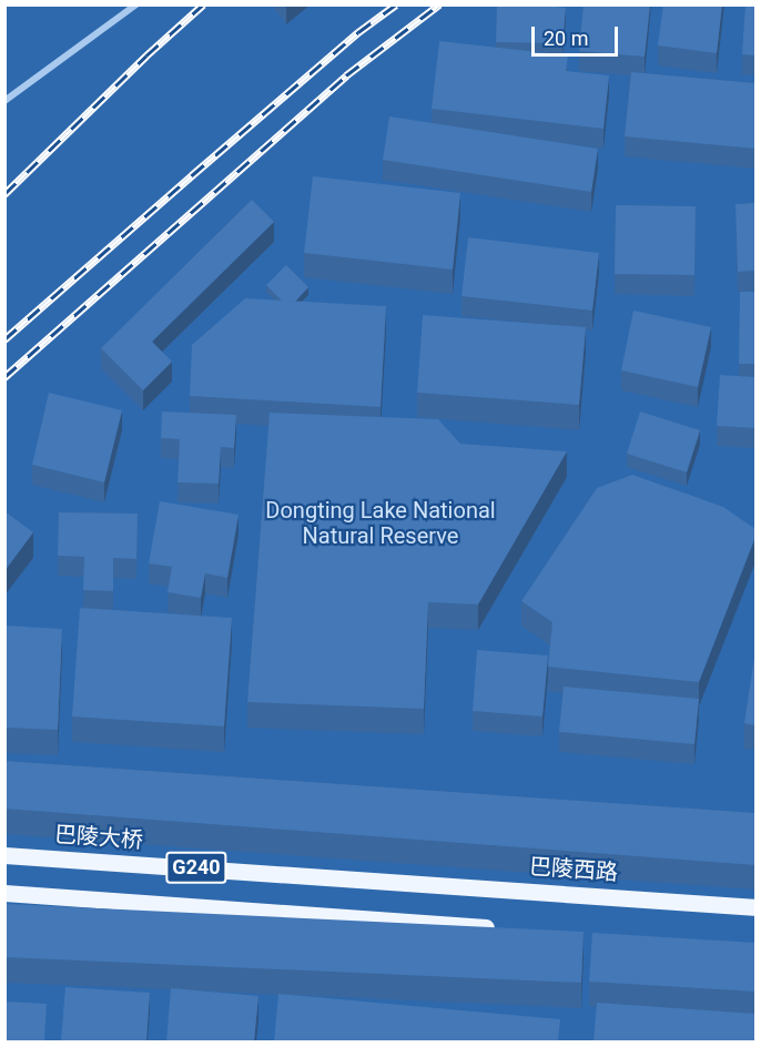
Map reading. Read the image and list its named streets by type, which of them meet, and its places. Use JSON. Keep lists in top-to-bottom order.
{
  "streets": {
    "main road": ["巴陵大桥", "G240", "巴陵西路"]
  },
  "crossings": [
    ["巴陵大桥", "巴陵西路"]
  ],
  "parks": ["Dongting Lake National Natural Reserve"],
  "scale_bar": "20 m"
}
